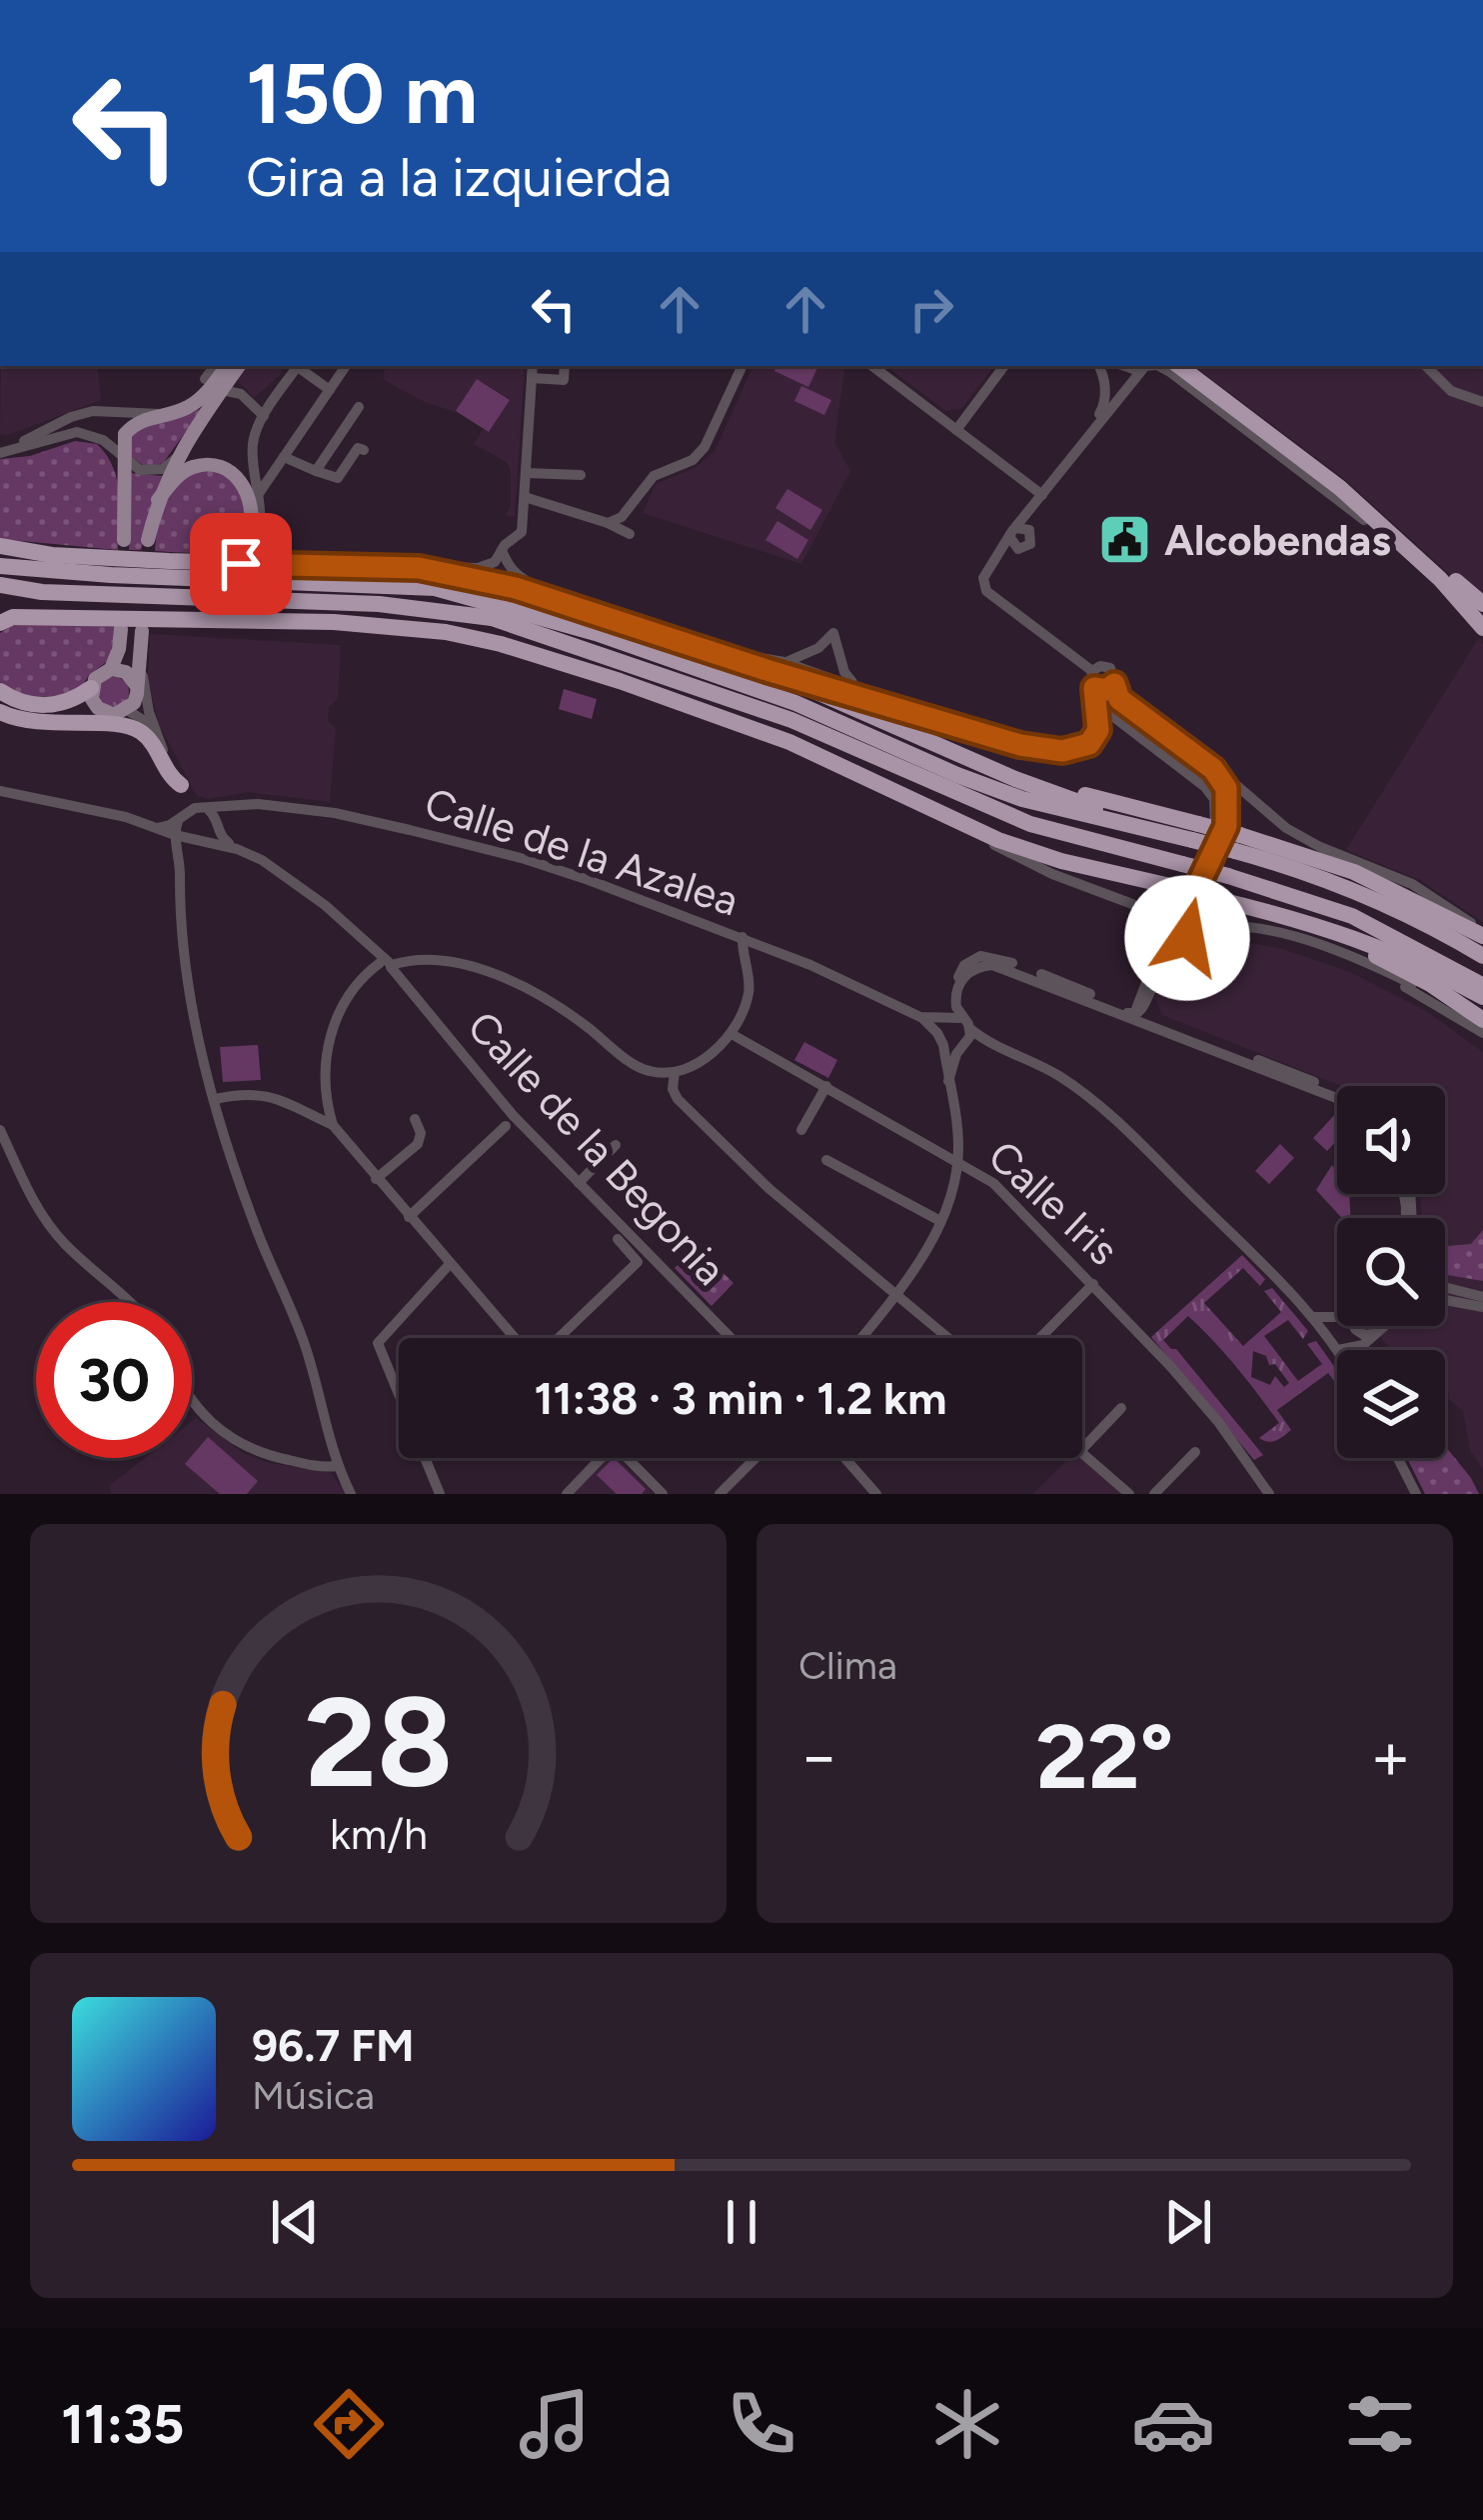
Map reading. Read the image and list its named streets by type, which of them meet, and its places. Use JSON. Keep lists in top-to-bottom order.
{
  "streets": {
    "street": ["Calle de la Azalea", "Calle de la Begonia", "Calle Iris"]
  },
  "crossings": [
    ["Calle de la Azalea", "Calle de la Begonia"]
  ],
  "places": {
    "public building": ["Alcobendas"]
  },
  "page": {
    "turn": ["150 m", "Gira a la izquierda"],
    "limit": "30",
    "trip": "11:38 · 3 min · 1.2 km",
    "tile": "Clima",
    "heat": ["−", "22°", "+"],
    "song": ["96.7 FM", "Música"],
    "tabs": "11:35",
    "gauge": ["28", "km/h"]
  }
}
